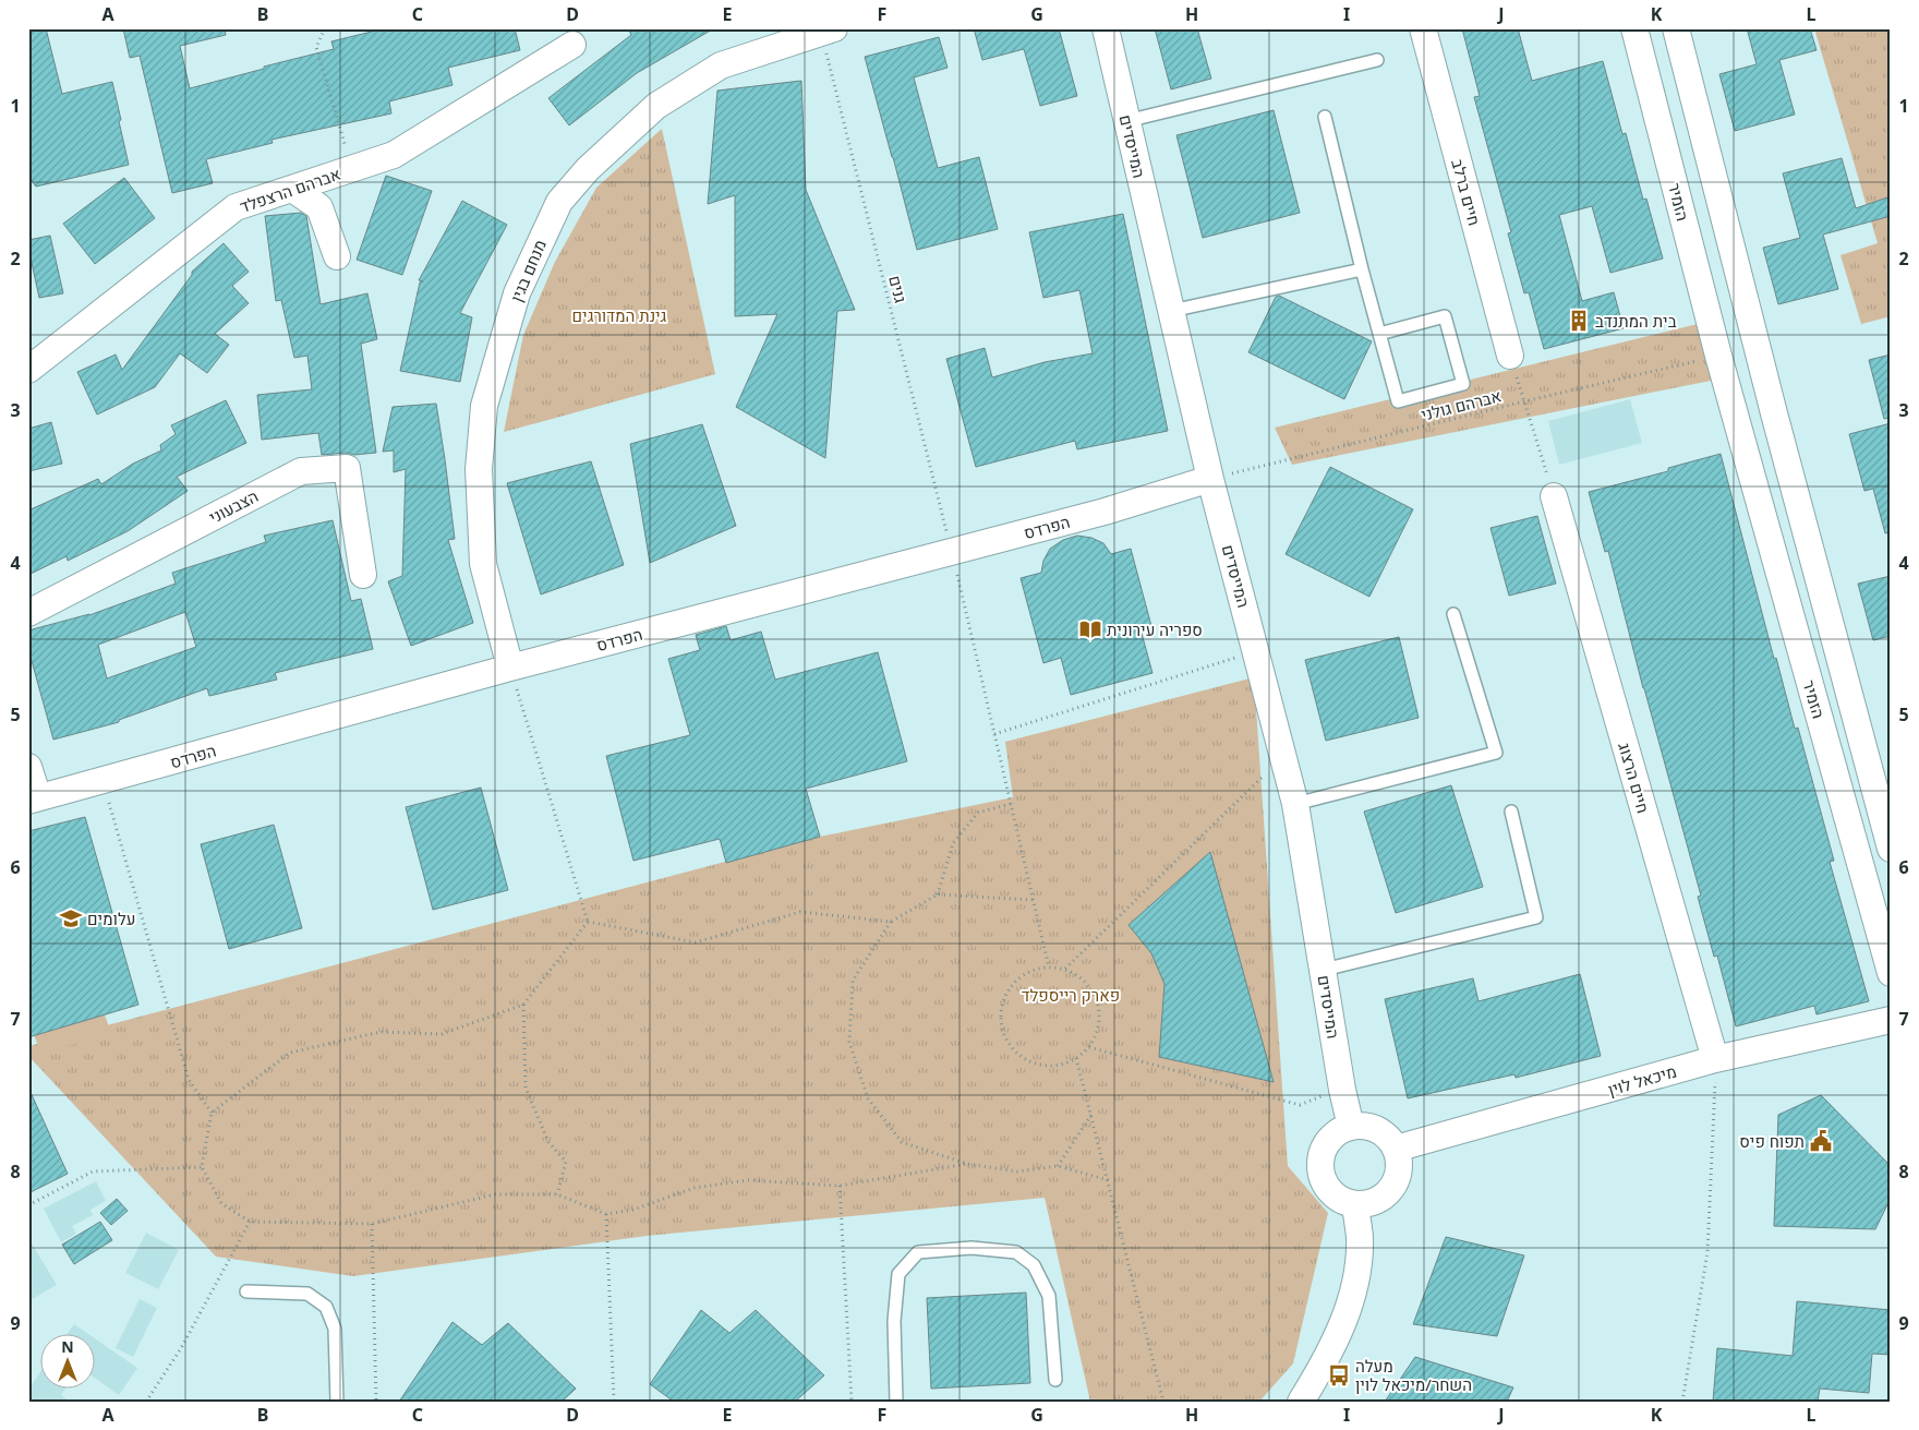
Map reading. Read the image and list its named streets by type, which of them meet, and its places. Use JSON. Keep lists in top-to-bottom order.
{
  "streets": {
    "street": [
      "המייסדים",
      "אברהם הרצפלד",
      "חיים ברלב",
      "הזמיר",
      "מנחם בגין",
      "הצבעוני",
      "הפרדס",
      "חיים הרצוג",
      "מיכאל לוין"
    ],
    "path": ["גנים", "אברהם גולני"]
  },
  "crossings": [
    ["המייסדים", "אברהם גולני"],
    ["המייסדים", "הפרדס"],
    ["המייסדים", "מיכאל לוין"],
    ["הזמיר", "אברהם גולני"],
    ["מנחם בגין", "גנים"],
    ["מנחם בגין", "הפרדס"],
    ["גנים", "הפרדס"],
    ["אברהם גולני", "הפרדס"],
    ["חיים הרצוג", "מיכאל לוין"]
  ],
  "parks": ["גינת המדורגים", "פארק רייספלד"],
  "places": {
    "building": ["בית המתנדב"],
    "library": ["ספריה עירונית"],
    "school or university": ["עלומים"],
    "public building": ["תפוח פיס"],
    "bus stop": ["מעלה השחר/מיכאל לוין"]
  },
  "north": "top",
  "grid": {
    "columns": [
      "A",
      "B",
      "C",
      "D",
      "E",
      "F",
      "G",
      "H",
      "I",
      "J",
      "K",
      "L"
    ],
    "rows": [
      "1",
      "2",
      "3",
      "4",
      "5",
      "6",
      "7",
      "8",
      "9"
    ]
  }
}
